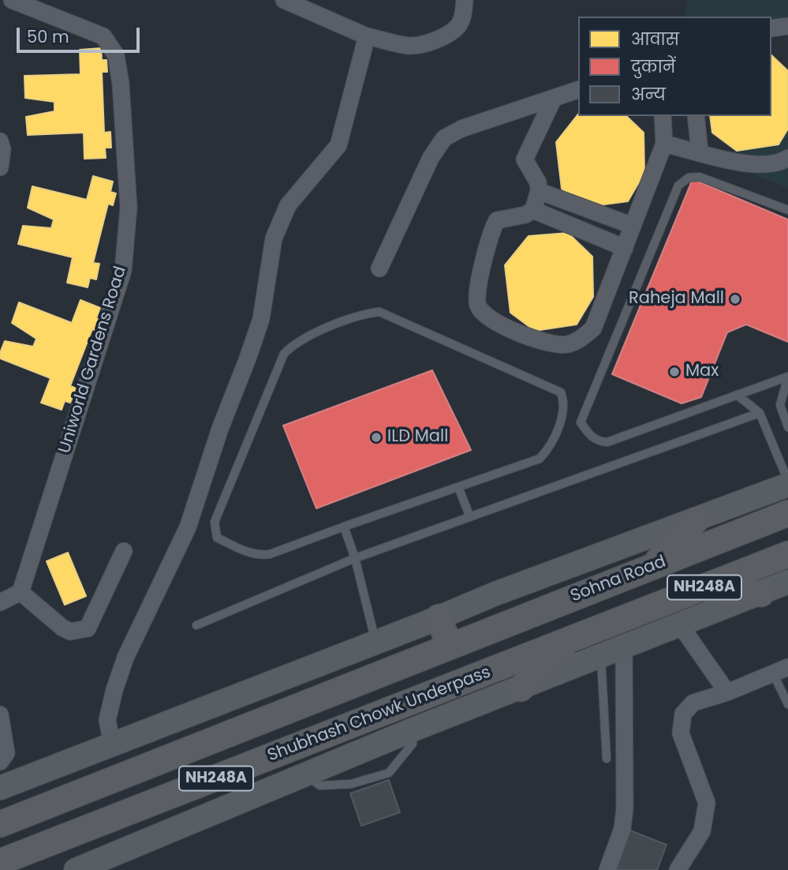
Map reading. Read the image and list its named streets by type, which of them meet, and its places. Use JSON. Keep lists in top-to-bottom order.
{
  "streets": {
    "highway": ["Sohna Road", "NH248A", "Shubhash Chowk Underpass"],
    "street": ["Uniworld Gardens Road"]
  },
  "crossings": [
    ["Sohna Road", "NH248A"],
    ["NH248A", "Shubhash Chowk Underpass"]
  ],
  "places": ["Raheja Mall", "Max", "ILD Mall"],
  "legend": ["आवास", "दुकानें", "अन्य"],
  "scale_bar": "50 m"
}
